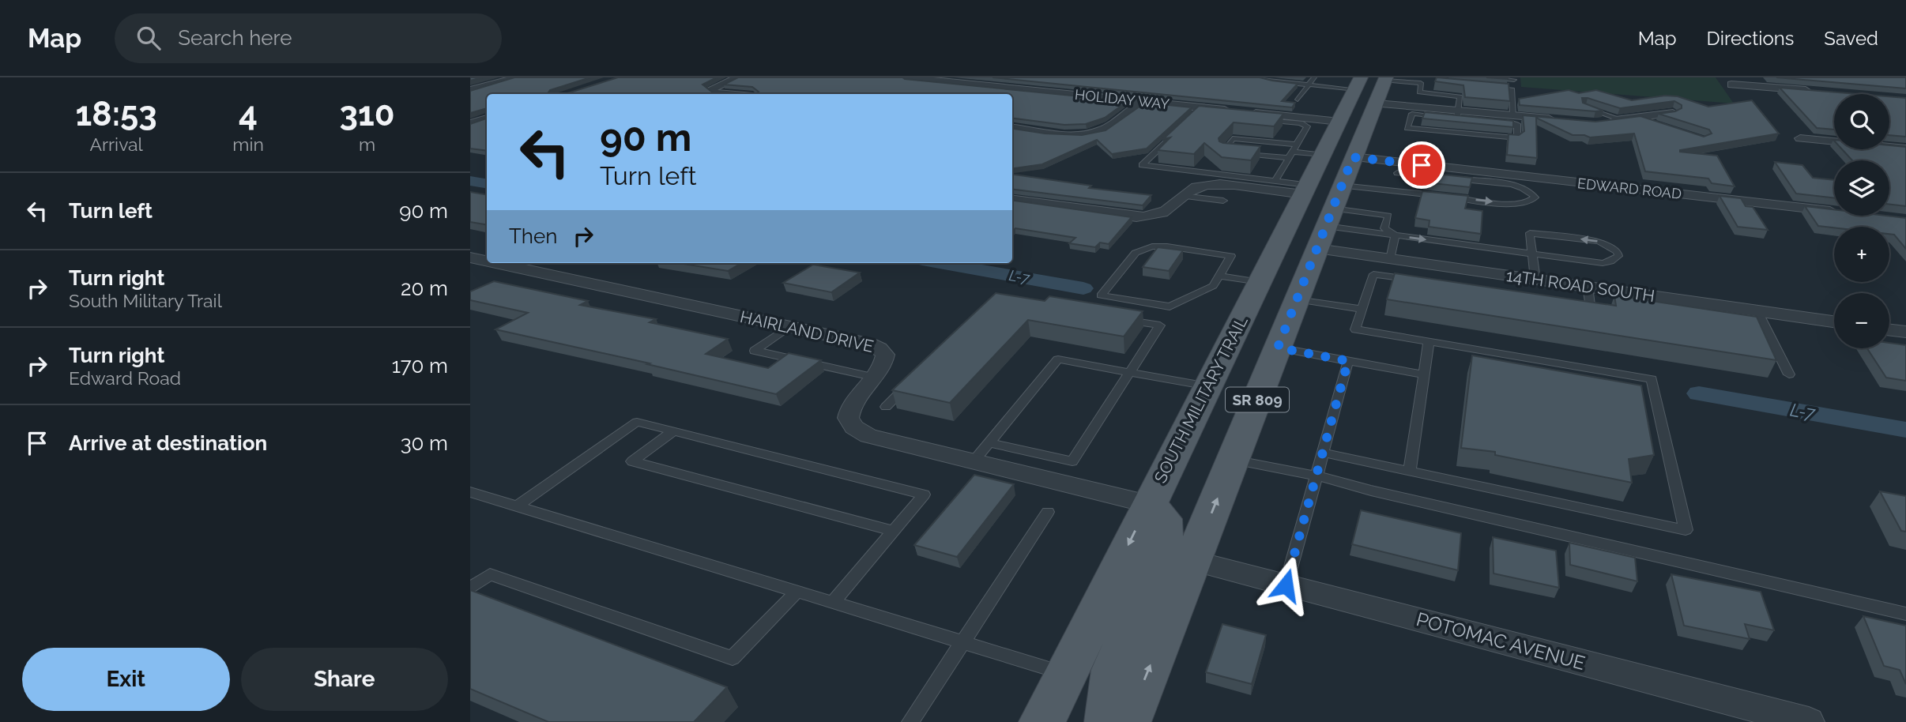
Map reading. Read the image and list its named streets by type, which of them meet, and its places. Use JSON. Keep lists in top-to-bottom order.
{
  "streets": {
    "main road": ["SOUTH MILITARY TRAIL", "SR 809"],
    "street": [
      "HOLIDAY WAY",
      "EDWARD ROAD",
      "14TH ROAD SOUTH",
      "HAIRLAND DRIVE",
      "POTOMAC AVENUE"
    ]
  },
  "crossings": [
    ["HOLIDAY WAY", "SOUTH MILITARY TRAIL"],
    ["EDWARD ROAD", "SOUTH MILITARY TRAIL"],
    ["14TH ROAD SOUTH", "SOUTH MILITARY TRAIL"],
    ["HAIRLAND DRIVE", "SOUTH MILITARY TRAIL"],
    ["SOUTH MILITARY TRAIL", "POTOMAC AVENUE"]
  ],
  "water": ["L-7"],
  "page": {
    "header": "Map",
    "search": "Search here",
    "nav": ["Map", "Directions", "Saved"],
    "eta": [
      "18:53",
      "Arrival",
      "4",
      "min",
      "310",
      "m"
    ],
    "map_buttons": ["+", "−"],
    "turn": ["90 m", "Turn left"],
    "list": [
      {
        "name": "Turn left",
        "value": "90 m"
      },
      {
        "name": "Turn right",
        "note": "South Military Trail",
        "value": "20 m"
      },
      {
        "name": "Turn right",
        "note": "Edward Road",
        "value": "170 m"
      },
      {
        "name": "Arrive at destination",
        "value": "30 m"
      }
    ],
    "then": "Then",
    "buttons": ["Exit", "Share"]
  }
}
